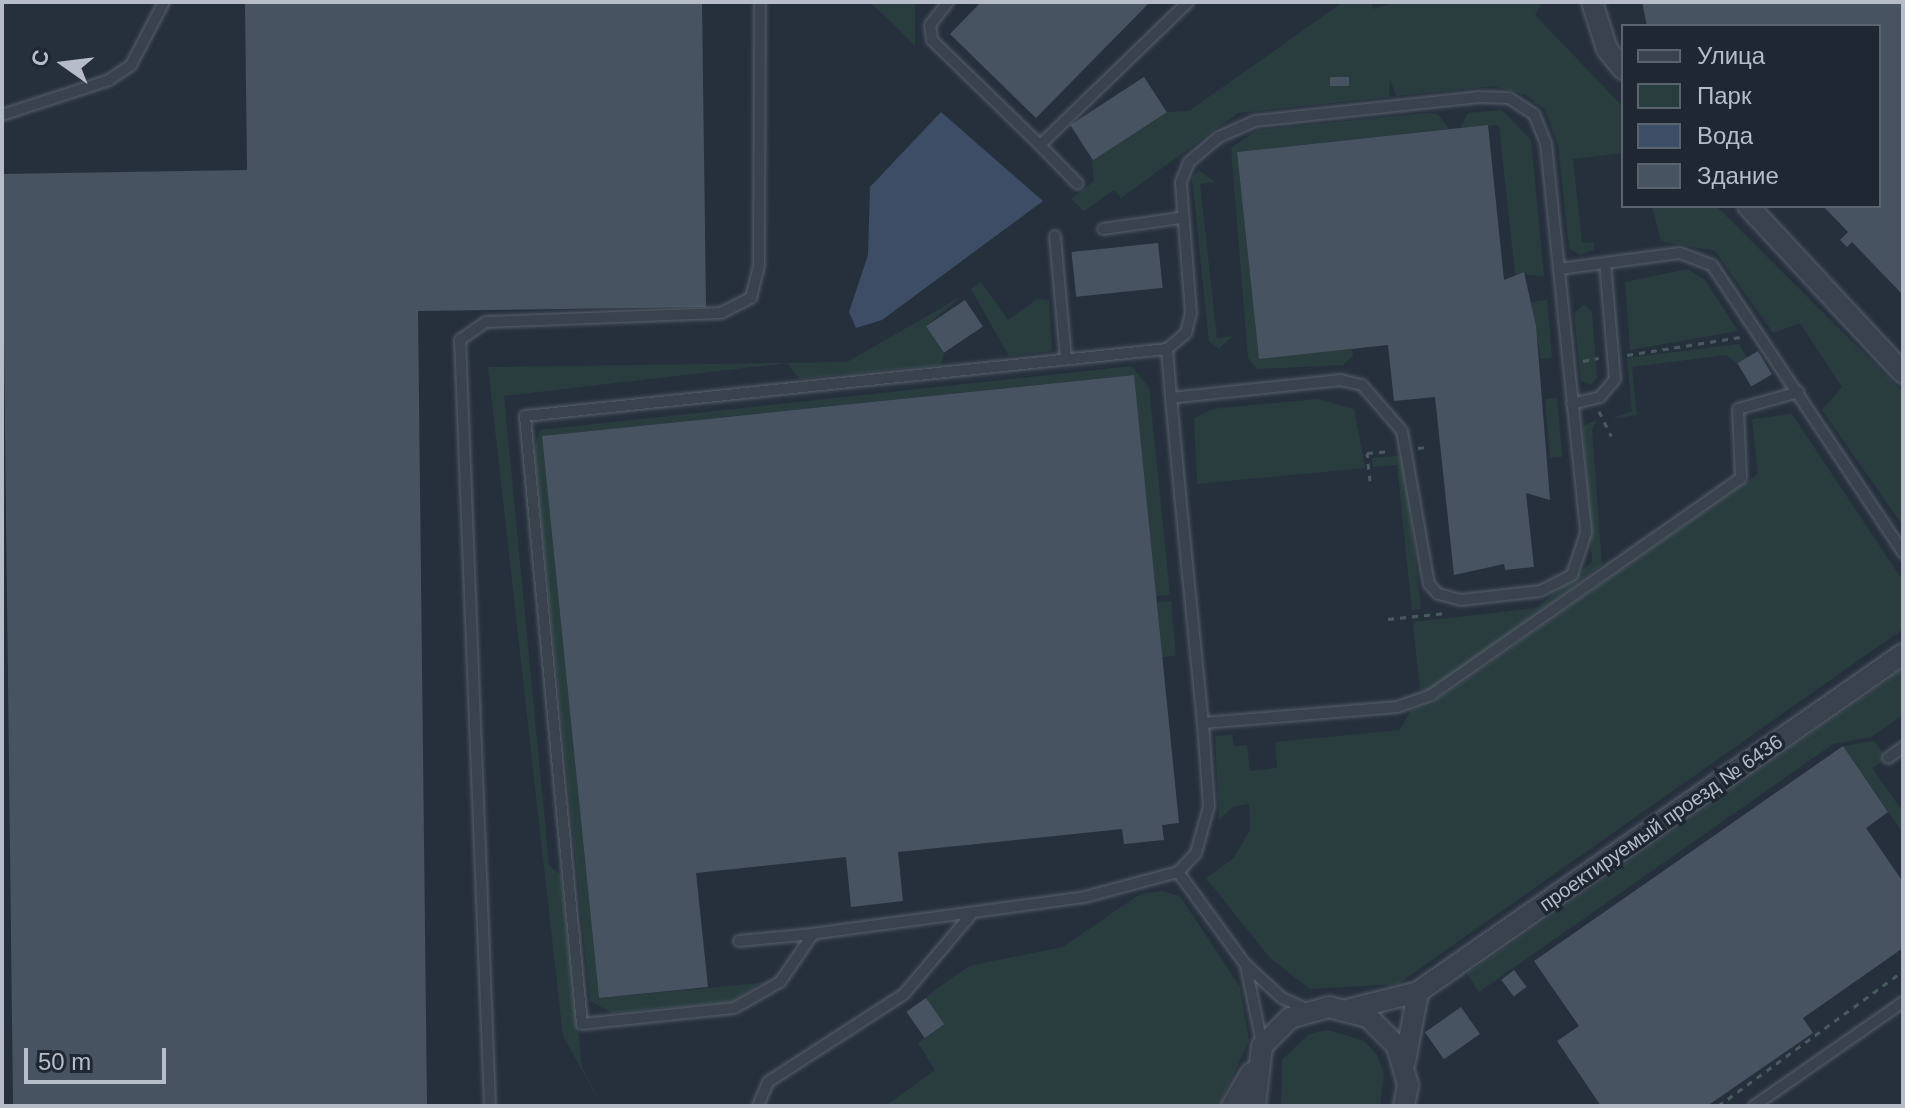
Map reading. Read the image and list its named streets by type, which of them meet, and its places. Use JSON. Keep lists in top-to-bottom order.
{
  "streets": {
    "street": ["проектируемый проезд № 6436"]
  },
  "legend": [
    "Улица",
    "Парк",
    "Вода",
    "Здание"
  ],
  "scale_bar": "50 m",
  "north": "left"
}
